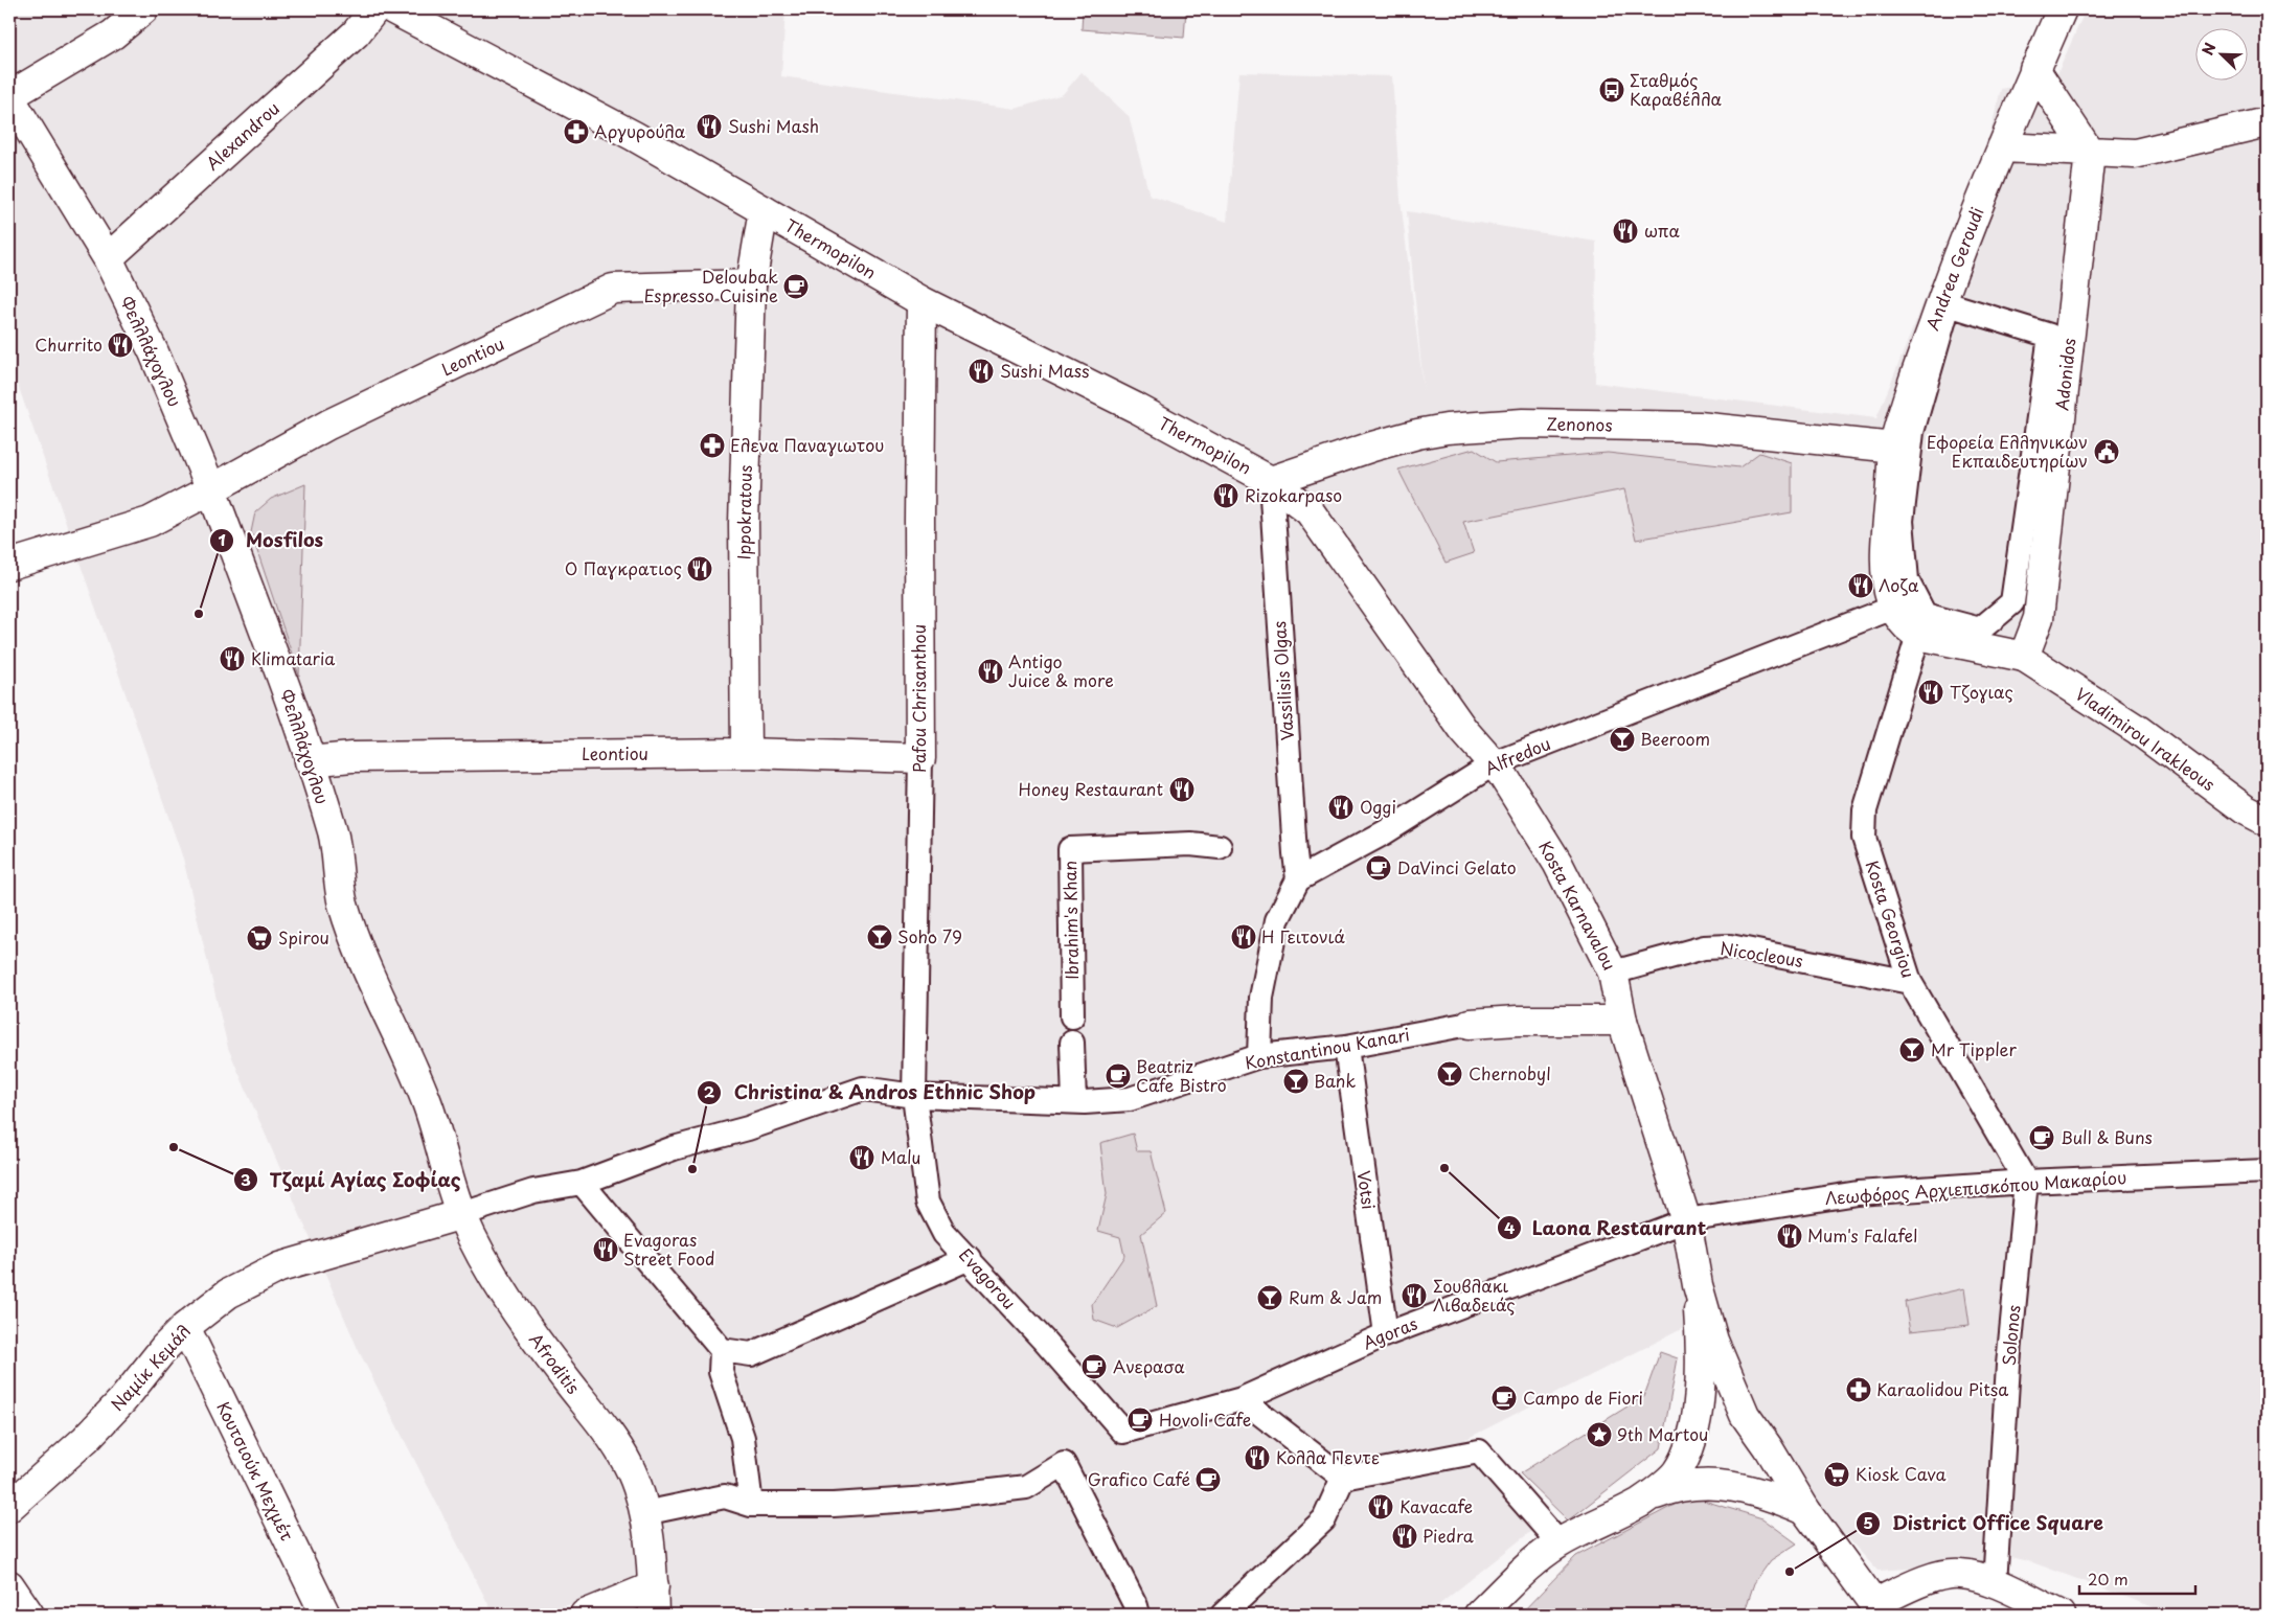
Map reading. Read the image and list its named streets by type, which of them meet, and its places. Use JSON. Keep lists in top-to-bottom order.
{
  "streets": {
    "street": [
      "Alexandrou",
      "Thermopilon",
      "Andrea Geroudi",
      "Φελλλάχογλου",
      "Leontiou",
      "Adonidos",
      "Zenonos",
      "Ippokratous",
      "Vassilisis Olgas",
      "Pafou Chrisanthou",
      "Vladimirou Irakleous",
      "Alfredou",
      "Kosta Karnavalou",
      "Kosta Georgiou",
      "Ibrahim's Khan",
      "Nicocleous",
      "Konstantinou Kanari",
      "Λεωφόρος Αρχιεπισκόπου Μακαρίου",
      "Votsi",
      "Evagorou",
      "Agoras",
      "Solonos",
      "Afroditis",
      "Ναμίκ Κεμάλ",
      "Κουτσιούκ Μεχμέτ"
    ]
  },
  "crossings": [
    ["Alexandrou", "Φελλλάχογλου"],
    ["Thermopilon", "Zenonos"],
    ["Thermopilon", "Ippokratous"],
    ["Thermopilon", "Vassilisis Olgas"],
    ["Thermopilon", "Pafou Chrisanthou"],
    ["Thermopilon", "Kosta Karnavalou"],
    ["Andrea Geroudi", "Zenonos"],
    ["Andrea Geroudi", "Alfredou"],
    ["Φελλλάχογλου", "Leontiou"],
    ["Φελλλάχογλου", "Konstantinou Kanari"],
    ["Φελλλάχογλου", "Afroditis"],
    ["Φελλλάχογλου", "Ναμίκ Κεμάλ"],
    ["Leontiou", "Ippokratous"],
    ["Leontiou", "Pafou Chrisanthou"],
    ["Adonidos", "Vladimirou Irakleous"],
    ["Zenonos", "Vassilisis Olgas"],
    ["Zenonos", "Kosta Karnavalou"],
    ["Vassilisis Olgas", "Alfredou"],
    ["Vassilisis Olgas", "Kosta Karnavalou"],
    ["Pafou Chrisanthou", "Konstantinou Kanari"],
    ["Pafou Chrisanthou", "Evagorou"],
    ["Alfredou", "Kosta Karnavalou"],
    ["Kosta Karnavalou", "Nicocleous"],
    ["Kosta Karnavalou", "Konstantinou Kanari"],
    ["Kosta Karnavalou", "Λεωφόρος Αρχιεπισκόπου Μακαρίου"],
    ["Kosta Karnavalou", "Agoras"],
    ["Kosta Georgiou", "Nicocleous"],
    ["Kosta Georgiou", "Λεωφόρος Αρχιεπισκόπου Μακαρίου"],
    ["Kosta Georgiou", "Solonos"],
    ["Konstantinou Kanari", "Votsi"],
    ["Konstantinou Kanari", "Evagorou"],
    ["Konstantinou Kanari", "Afroditis"],
    ["Konstantinou Kanari", "Ναμίκ Κεμάλ"],
    ["Λεωφόρος Αρχιεπισκόπου Μακαρίου", "Agoras"],
    ["Λεωφόρος Αρχιεπισκόπου Μακαρίου", "Solonos"],
    ["Votsi", "Agoras"],
    ["Evagorou", "Agoras"],
    ["Afroditis", "Ναμίκ Κεμάλ"],
    ["Ναμίκ Κεμάλ", "Κουτσιούκ Μεχμέτ"]
  ],
  "places": {
    "bus stop": ["Σταθμός Καραβέλλα"],
    "restaurant": [
      "Sushi Mash",
      "ωπα",
      "Churrito",
      "Sushi Mass",
      "Rizokarpaso",
      "Ο Παγκρατιος",
      "Λοζα",
      "Klimataria",
      "Antigo Juice & more",
      "Τζογιας",
      "Honey Restaurant",
      "Oggi",
      "Η Γειτονιά",
      "Malu",
      "Mum's Falafel",
      "Evagoras Street Food",
      "Σουβλακι Λιβαδειάς",
      "Κολλα Πεντε",
      "Kavacafe",
      "Piedra"
    ],
    "pharmacy": ["Αργυρούλα", "Ελενα Παναγιωτου", "Karaolidou Pitsa"],
    "cafe": [
      "Deloubak Espresso Cuisine",
      "DaVinci Gelato",
      "Beatriz Cafe Bistro",
      "Bull & Buns",
      "Ανερασα",
      "Campo de Fiori",
      "Hovoli Cafe",
      "Grafico Café"
    ],
    "public building": ["Εφορεία Ελληνικων Εκπαιδευτηρίων"],
    "other": [
      "Mosfilos",
      "Τζαμί Αγίας Σοφίας",
      "Laona Restaurant",
      "Christina & Andros Ethnic Shop",
      "District Office Square"
    ],
    "bar": [
      "Beeroom",
      "Soho 79",
      "Mr Tippler",
      "Chernobyl",
      "Bank",
      "Rum & Jam"
    ],
    "supermarket": ["Spirou", "Kiosk Cava"],
    "place": ["9th Martou"]
  },
  "scale_bar": "20 m",
  "north": "top left"
}
